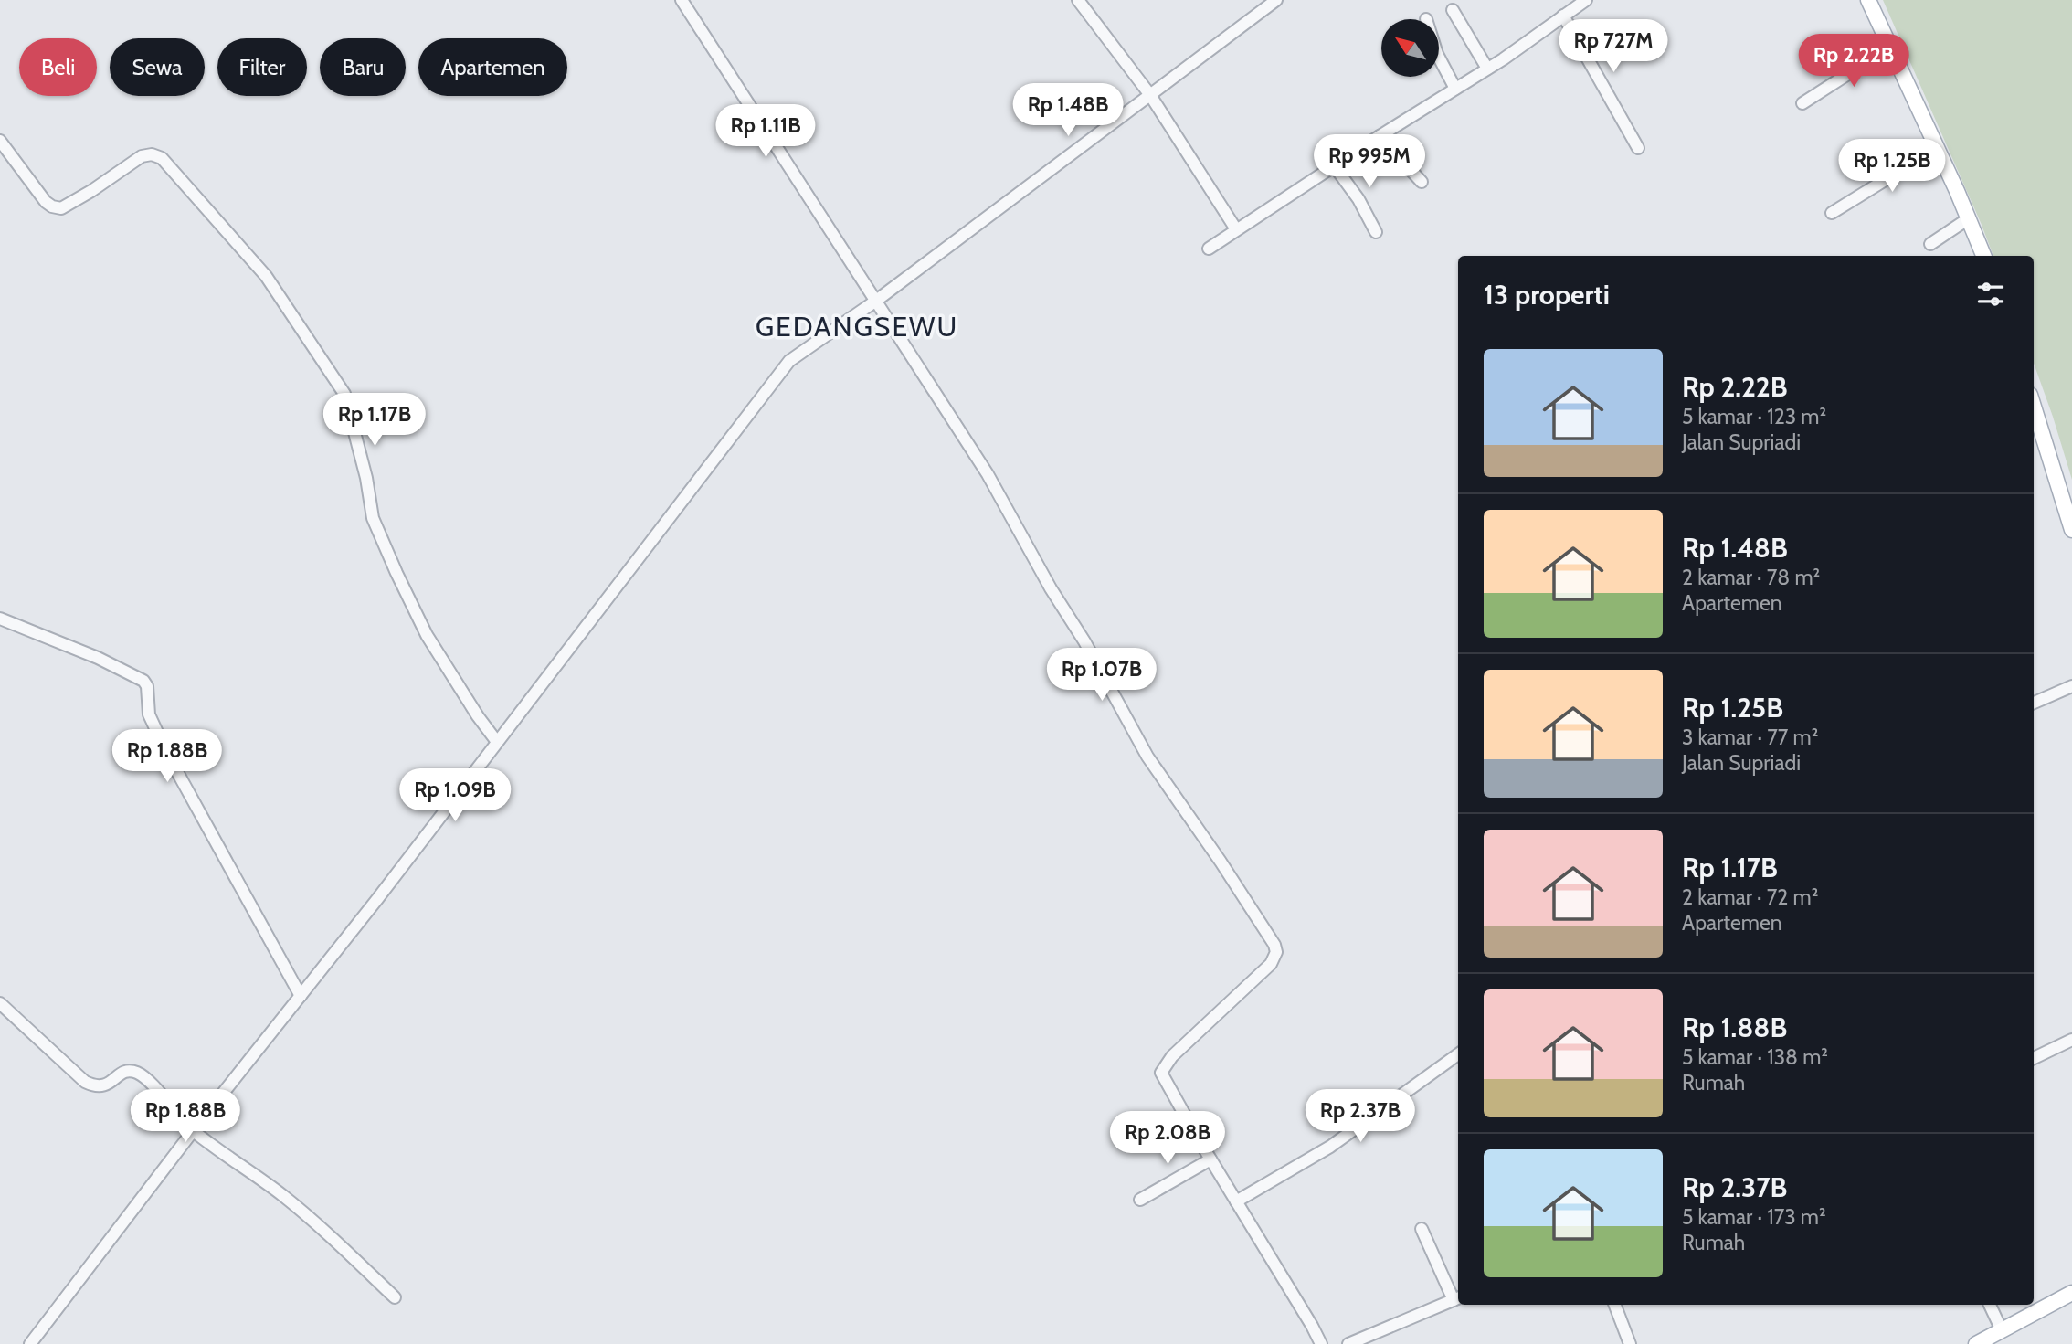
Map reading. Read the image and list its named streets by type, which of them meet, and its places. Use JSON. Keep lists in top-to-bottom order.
{
  "districts": ["GEDANGSEWU"],
  "north": "top left",
  "page": {
    "price": [
      "Rp 727M",
      "Rp 2.22B",
      "Rp 1.48B",
      "Rp 1.11B",
      "Rp 995M",
      "Rp 1.25B",
      "Rp 1.17B",
      "Rp 1.07B",
      "Rp 1.88B",
      "Rp 1.09B",
      "Rp 1.88B",
      "Rp 2.37B",
      "Rp 2.08B"
    ],
    "chip": [
      "Beli",
      "Sewa",
      "Filter",
      "Baru",
      "Apartemen"
    ],
    "heading": "13 properti",
    "list": [
      {
        "name": "Rp 2.22B",
        "note": "5 kamar · 123 m² · Jalan Supriadi"
      },
      {
        "name": "Rp 1.48B",
        "note": "2 kamar · 78 m² · Apartemen"
      },
      {
        "name": "Rp 1.25B",
        "note": "3 kamar · 77 m² · Jalan Supriadi"
      },
      {
        "name": "Rp 1.17B",
        "note": "2 kamar · 72 m² · Apartemen"
      },
      {
        "name": "Rp 1.88B",
        "note": "5 kamar · 138 m² · Rumah"
      },
      {
        "name": "Rp 2.37B",
        "note": "5 kamar · 173 m² · Rumah"
      }
    ]
  }
}
